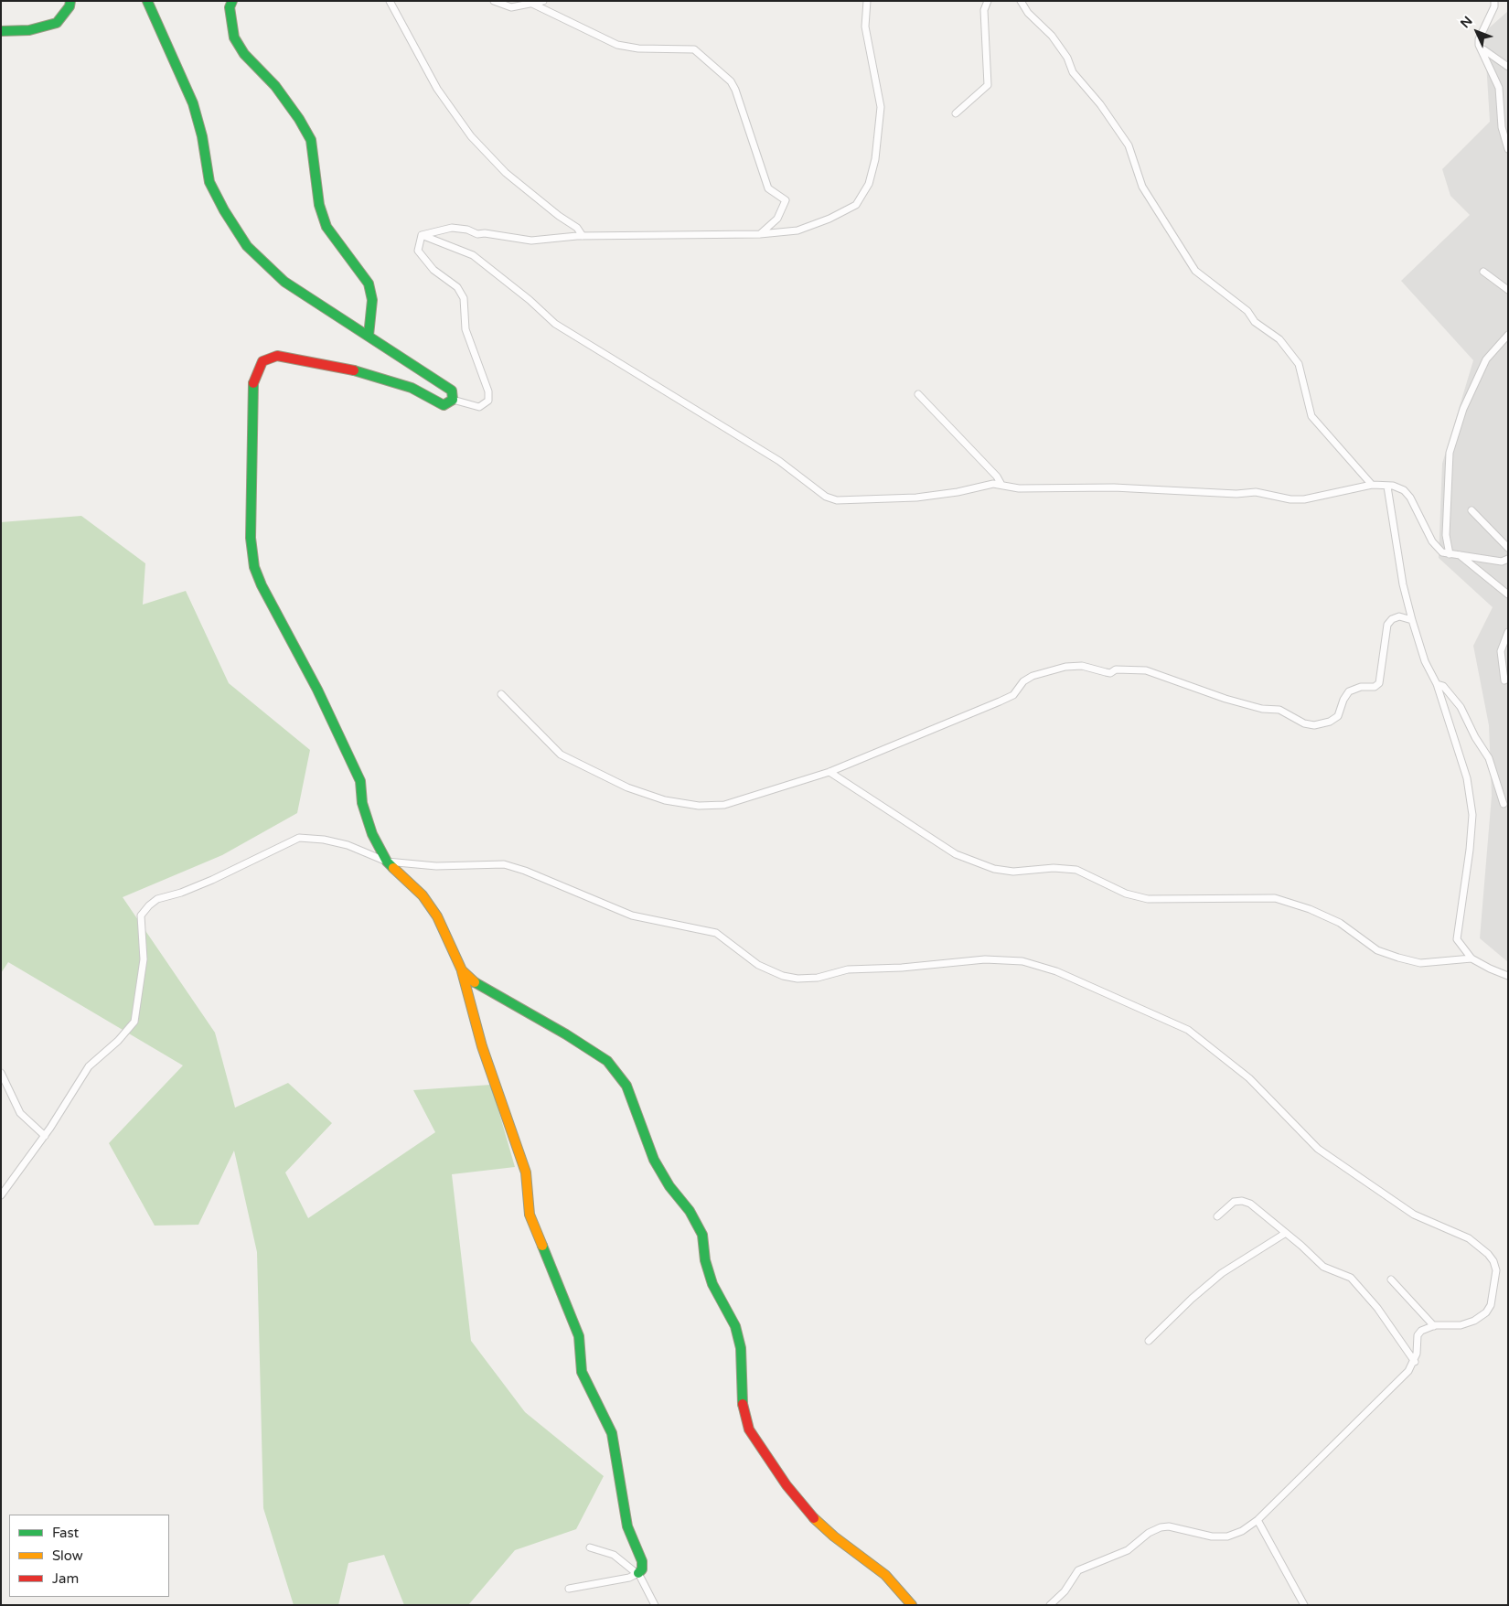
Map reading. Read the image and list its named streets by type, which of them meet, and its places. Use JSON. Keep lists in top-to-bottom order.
{
  "legend": ["Fast", "Slow", "Jam"],
  "north": "top left"
}
